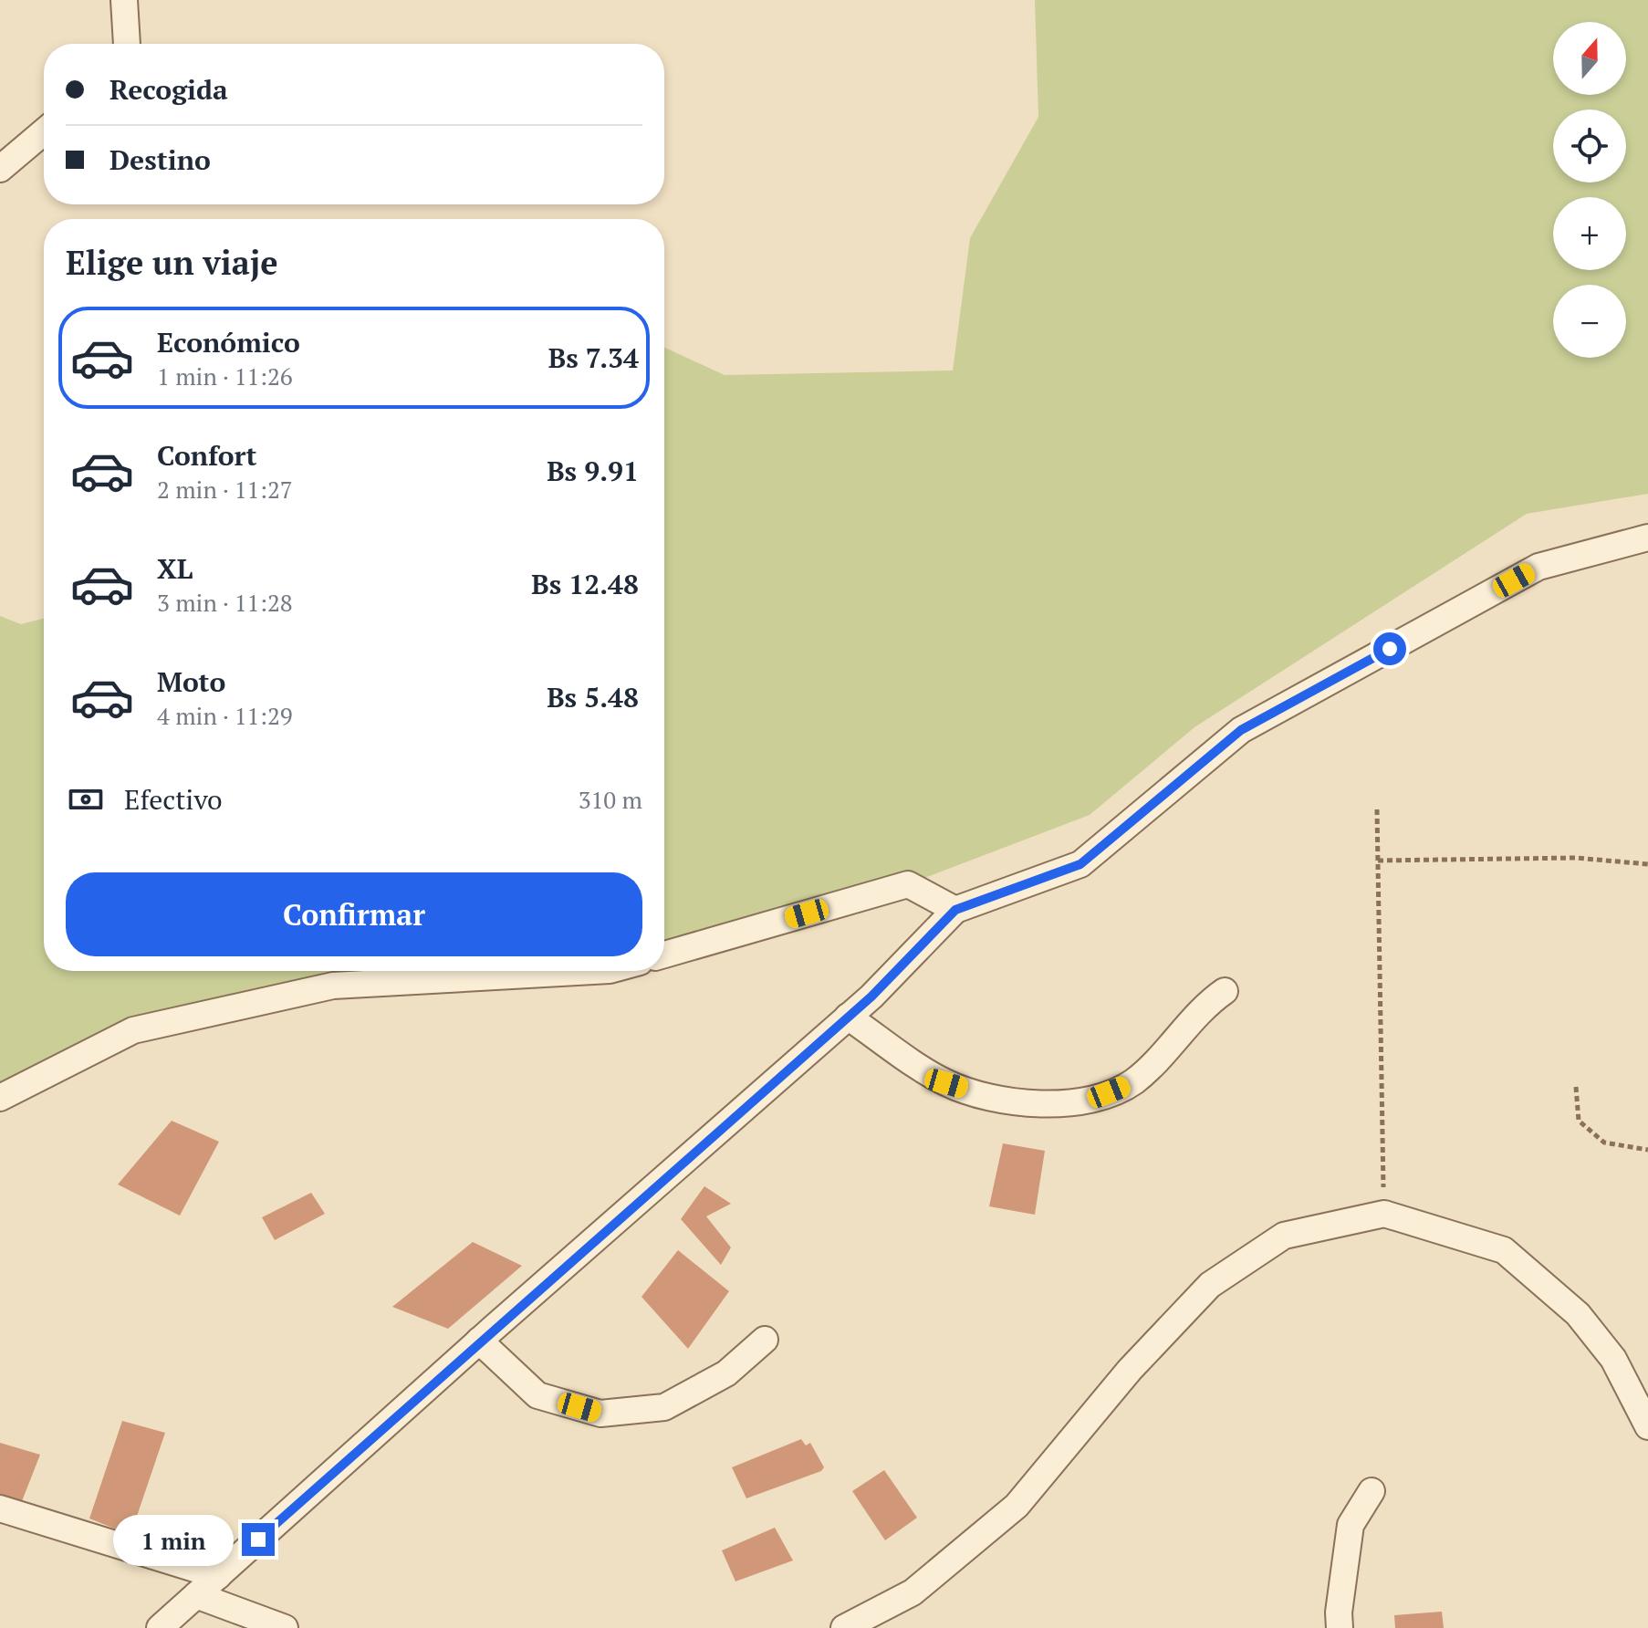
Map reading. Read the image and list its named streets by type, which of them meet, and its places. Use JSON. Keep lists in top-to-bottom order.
{
  "north": "top",
  "page": {
    "map_buttons": ["+", "−"],
    "banner": ["Recogida", "Destino"],
    "heading": "Elige un viaje",
    "list": [
      {
        "name": "Económico",
        "note": "1 min · 11:26",
        "value": "Bs 7.34"
      },
      {
        "name": "Confort",
        "note": "2 min · 11:27",
        "value": "Bs 9.91"
      },
      {
        "name": "XL",
        "note": "3 min · 11:28",
        "value": "Bs 12.48"
      },
      {
        "name": "Moto",
        "note": "4 min · 11:29",
        "value": "Bs 5.48"
      }
    ],
    "pay": ["Efectivo", "310 m"],
    "buttons": "Confirmar",
    "bubble": "1 min"
  }
}
